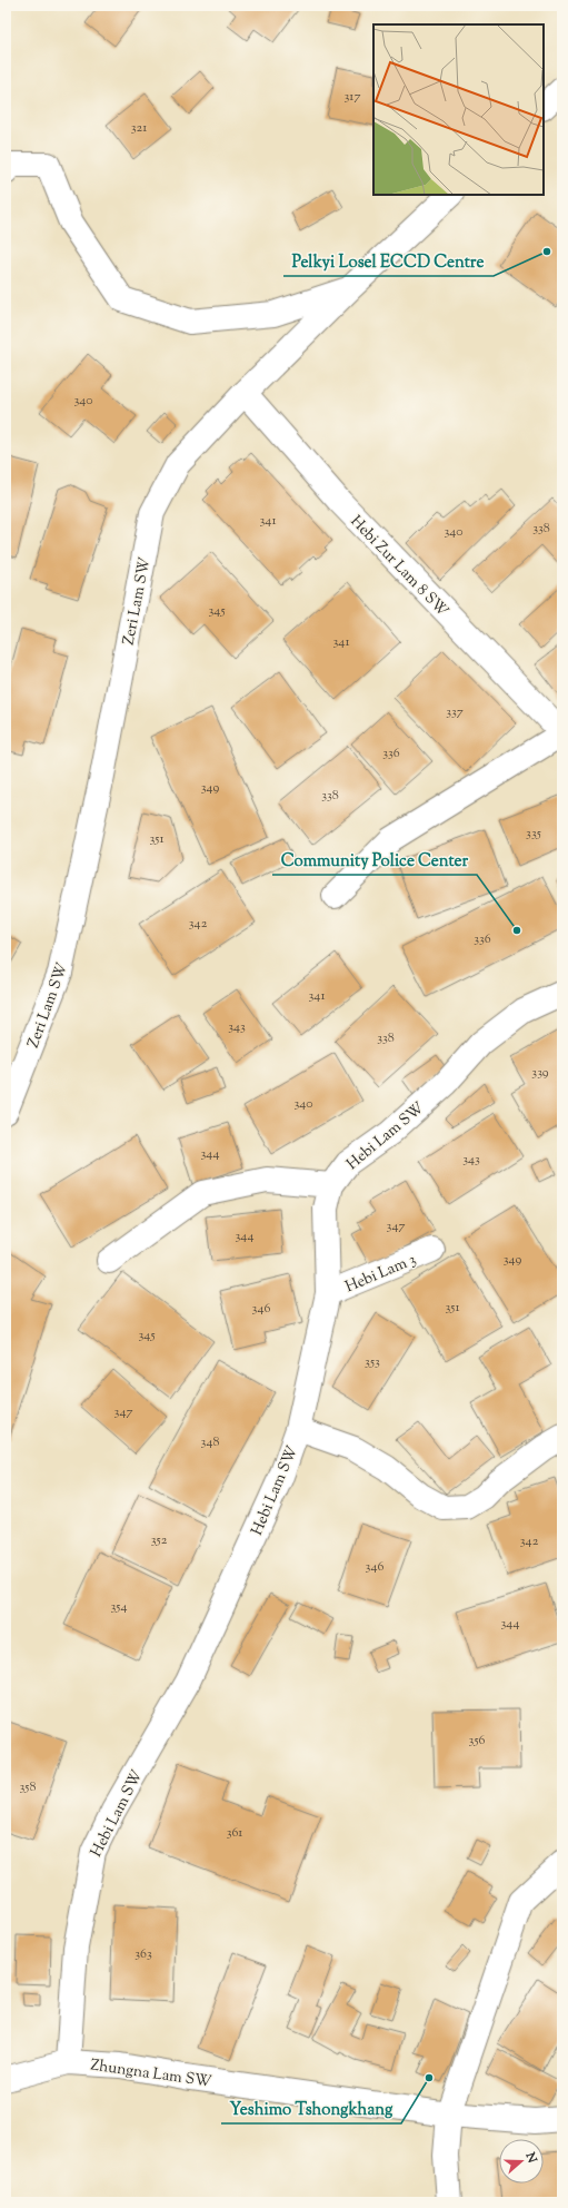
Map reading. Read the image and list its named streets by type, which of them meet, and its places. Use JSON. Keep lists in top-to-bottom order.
{
  "streets": {
    "street": [
      "Hebi Zur Lam 8 SW",
      "Zeri Lam SW",
      "Hebi Lam SW",
      "Hebi Lam 3",
      "Zhungna Lam SW"
    ]
  },
  "crossings": [
    ["Hebi Zur Lam 8 SW", "Zeri Lam SW"],
    ["Hebi Lam SW", "Hebi Lam 3"],
    ["Hebi Lam SW", "Zhungna Lam SW"]
  ],
  "places": ["Pelkyi Losel ECCD Centre", "Community Police Center", "Yeshimo Tshongkhang"],
  "house_numbers": [
    "317",
    "321",
    "340",
    "341",
    "338",
    "340",
    "345",
    "341",
    "337",
    "336",
    "349",
    "338",
    "335",
    "351",
    "342",
    "336",
    "341",
    "343",
    "338",
    "339",
    "340",
    "344",
    "343",
    "347",
    "344",
    "349",
    "351",
    "346",
    "345",
    "353",
    "347",
    "348",
    "352",
    "342",
    "346",
    "354",
    "344",
    "356",
    "358",
    "361",
    "363"
  ],
  "north": "right"
}
